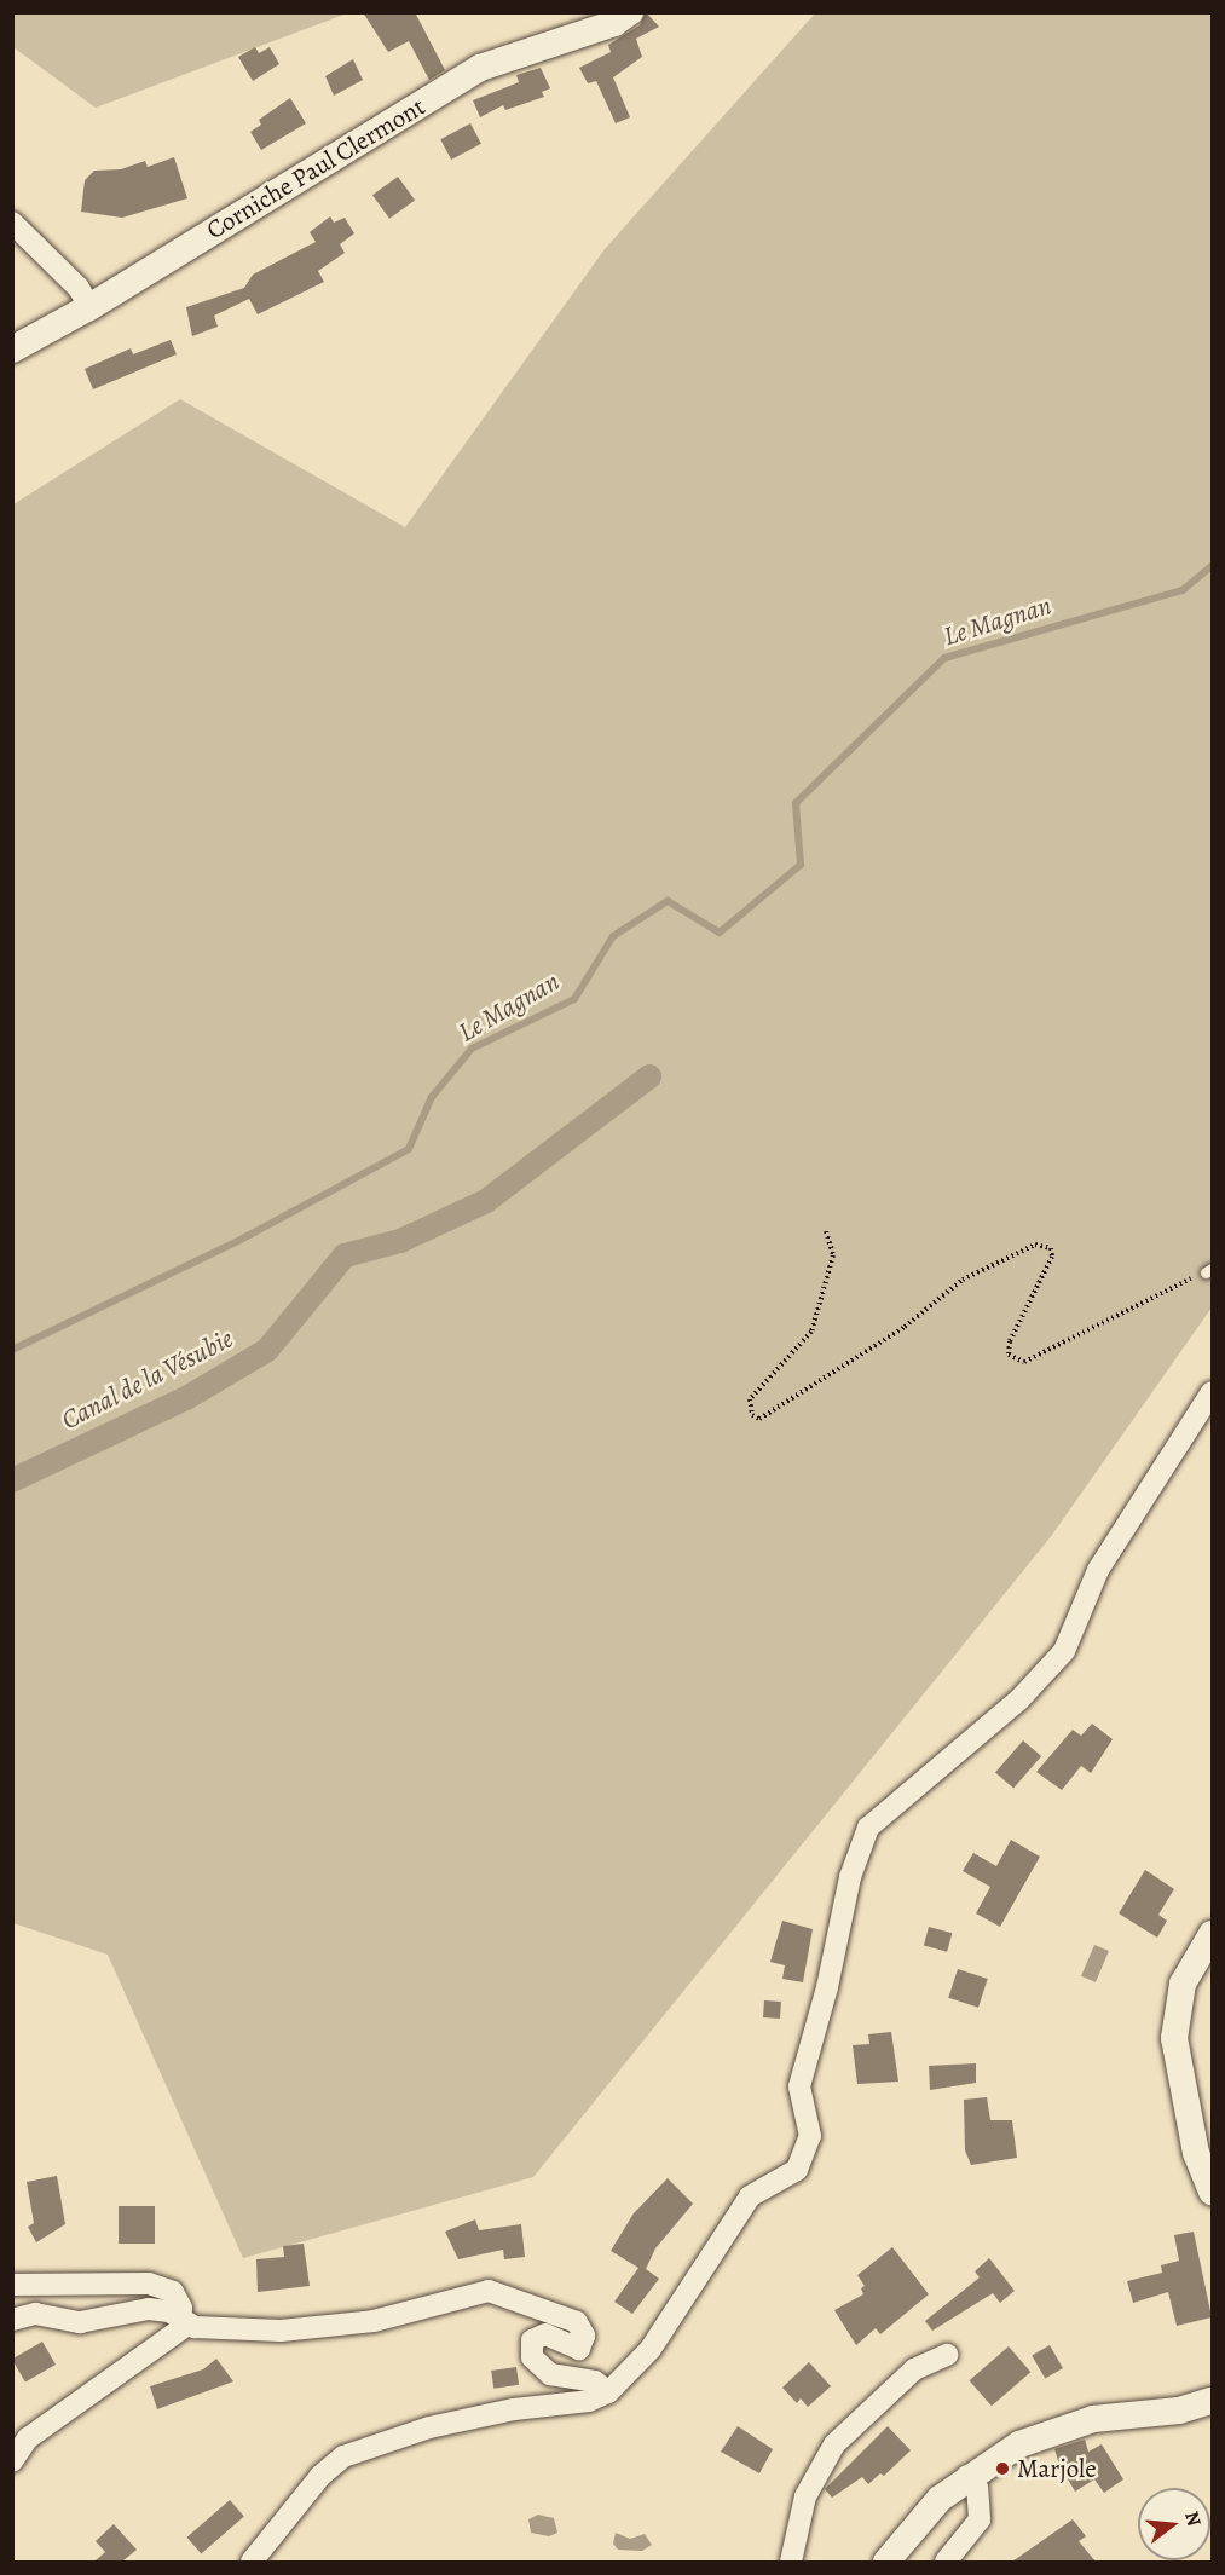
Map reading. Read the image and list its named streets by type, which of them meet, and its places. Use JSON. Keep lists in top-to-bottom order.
{
  "streets": {
    "street": ["Corniche Paul Clermont"]
  },
  "water": ["Le Magnan", "Canal de la Vésubie"],
  "places": ["Marjole"],
  "north": "right"
}
